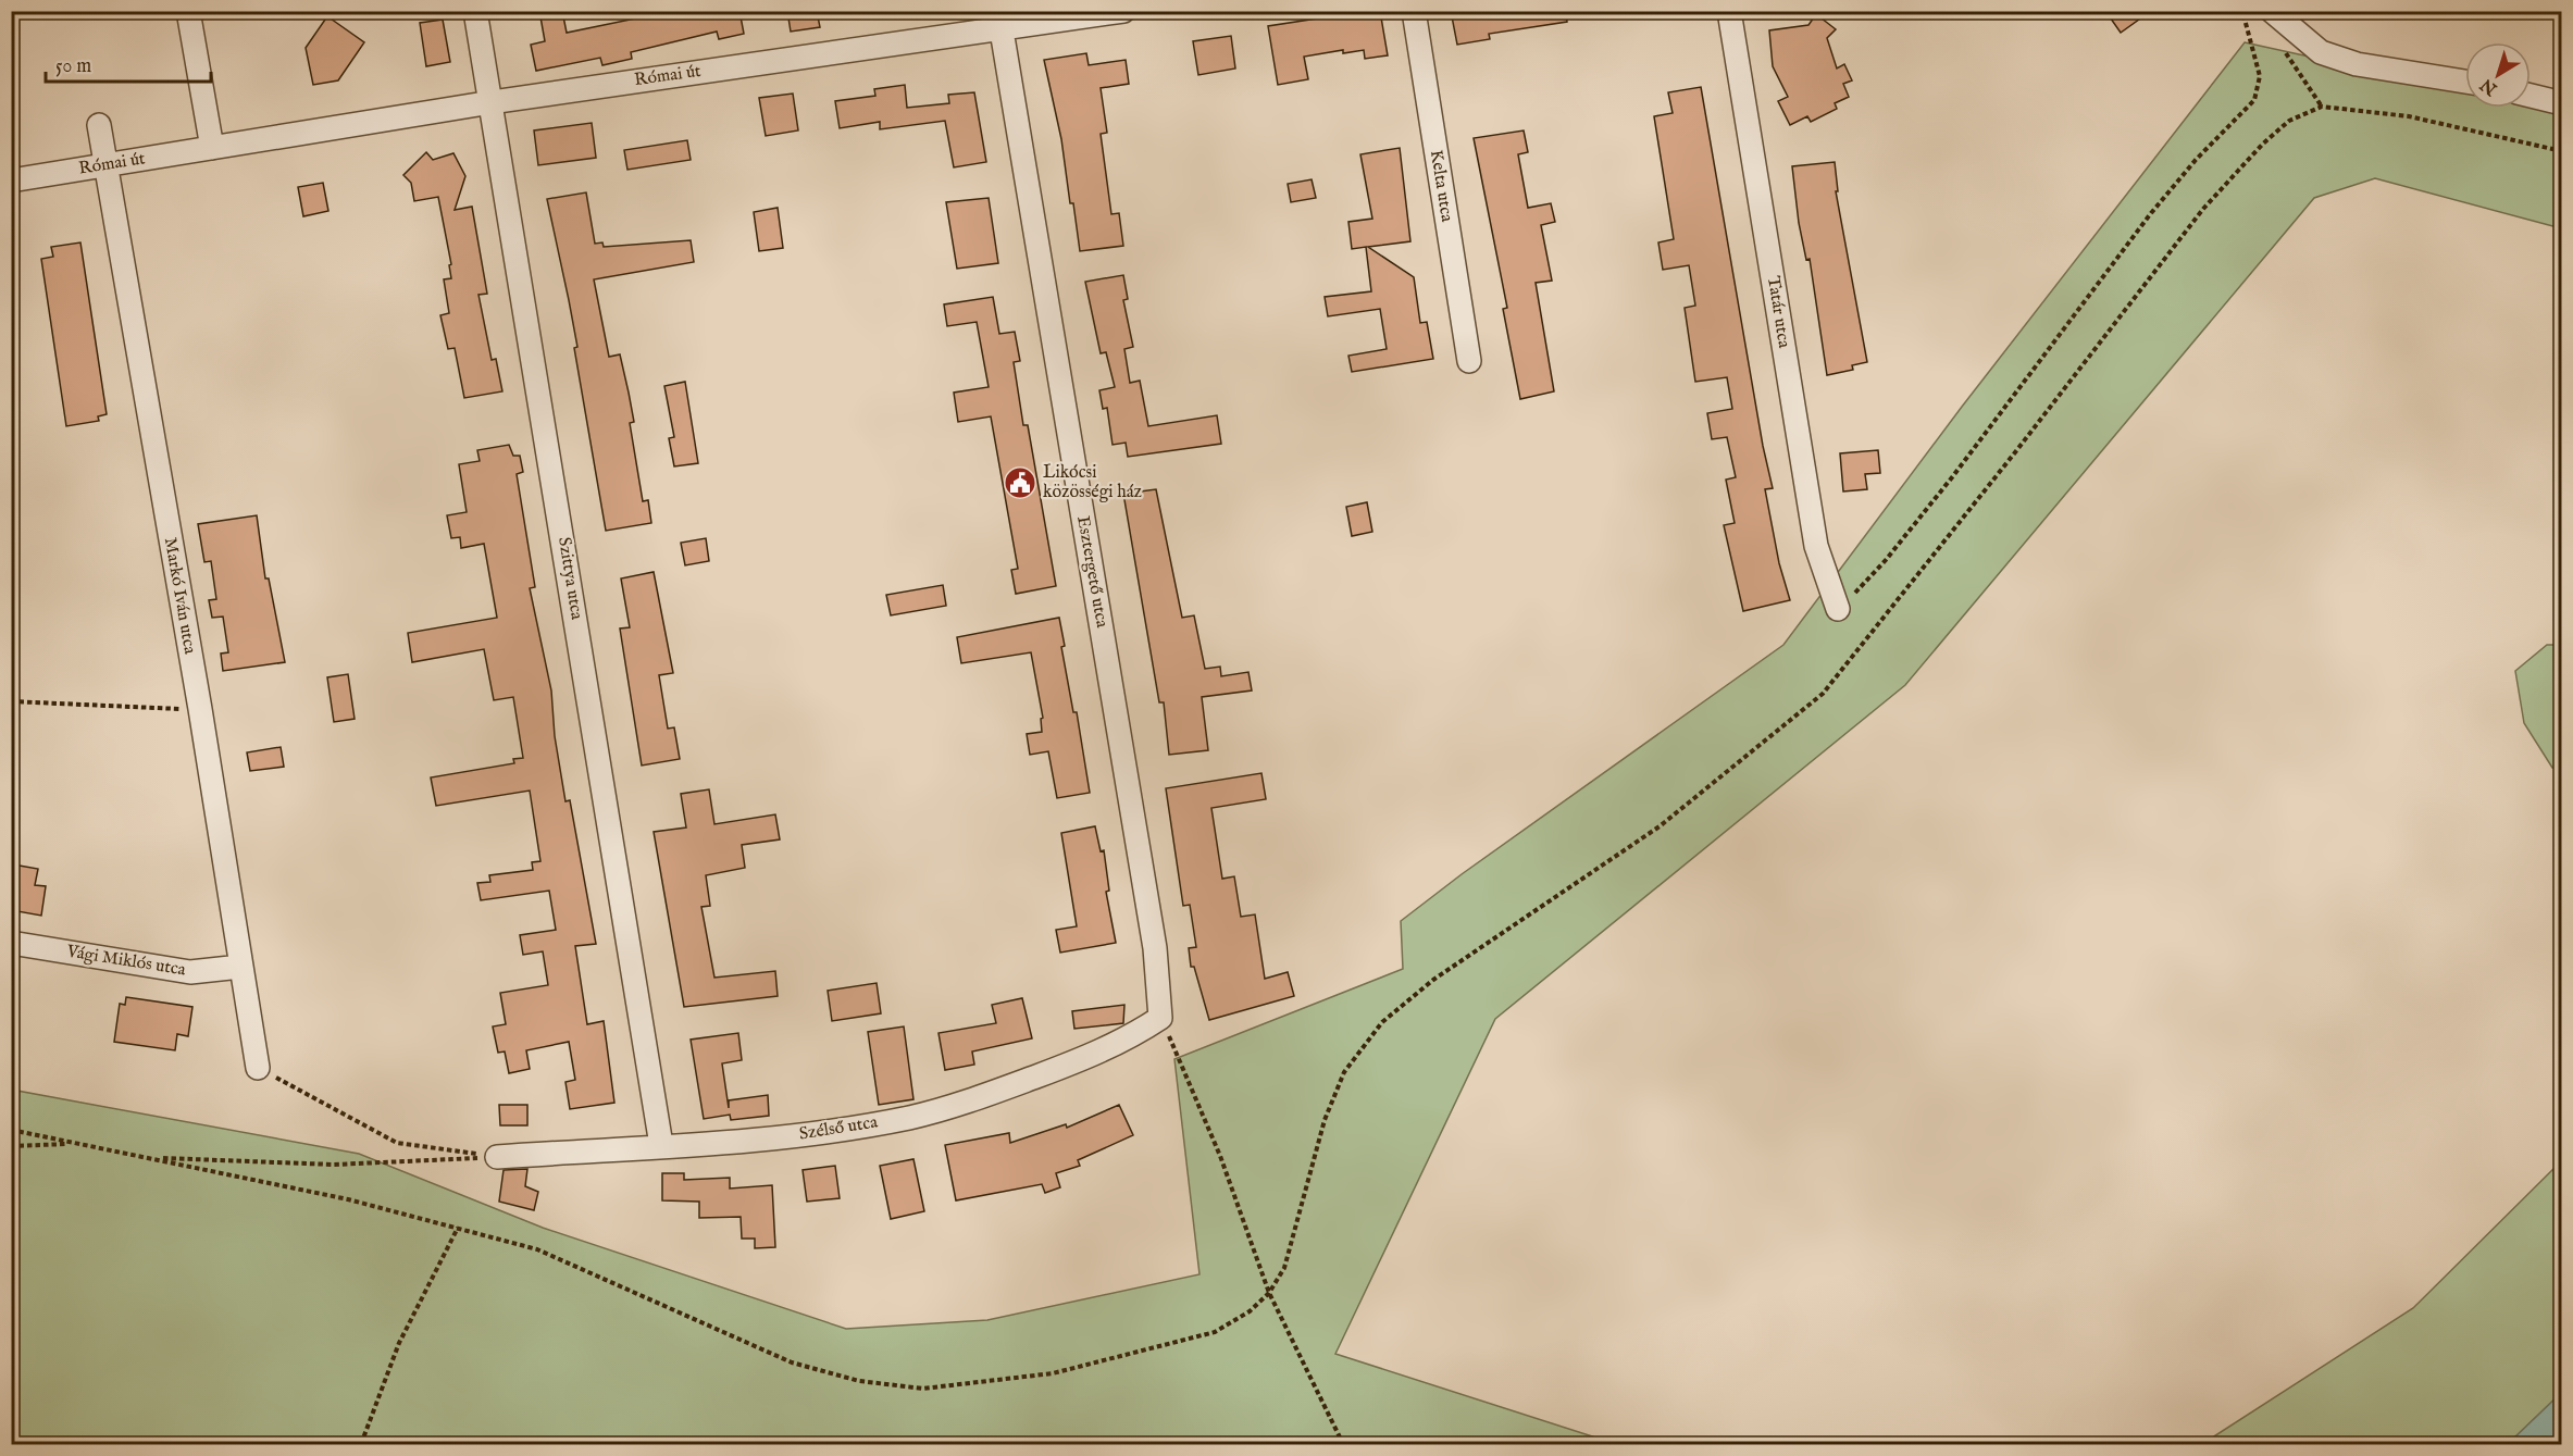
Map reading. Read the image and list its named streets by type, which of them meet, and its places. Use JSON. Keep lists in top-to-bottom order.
{
  "streets": {
    "street": [
      "Római út",
      "Kelta utca",
      "Tatár utca",
      "Esztergető utca",
      "Szittya utca",
      "Markó Iván utca",
      "Vági Miklós utca",
      "Szélső utca"
    ]
  },
  "crossings": [
    ["Római út", "Esztergető utca"],
    ["Római út", "Szittya utca"],
    ["Római út", "Markó Iván utca"],
    ["Esztergető utca", "Szélső utca"],
    ["Szittya utca", "Szélső utca"],
    ["Markó Iván utca", "Vági Miklós utca"]
  ],
  "places": {
    "public building": ["Likócsi közösségi ház"]
  },
  "scale_bar": "50 m",
  "north": "bottom left"
}
